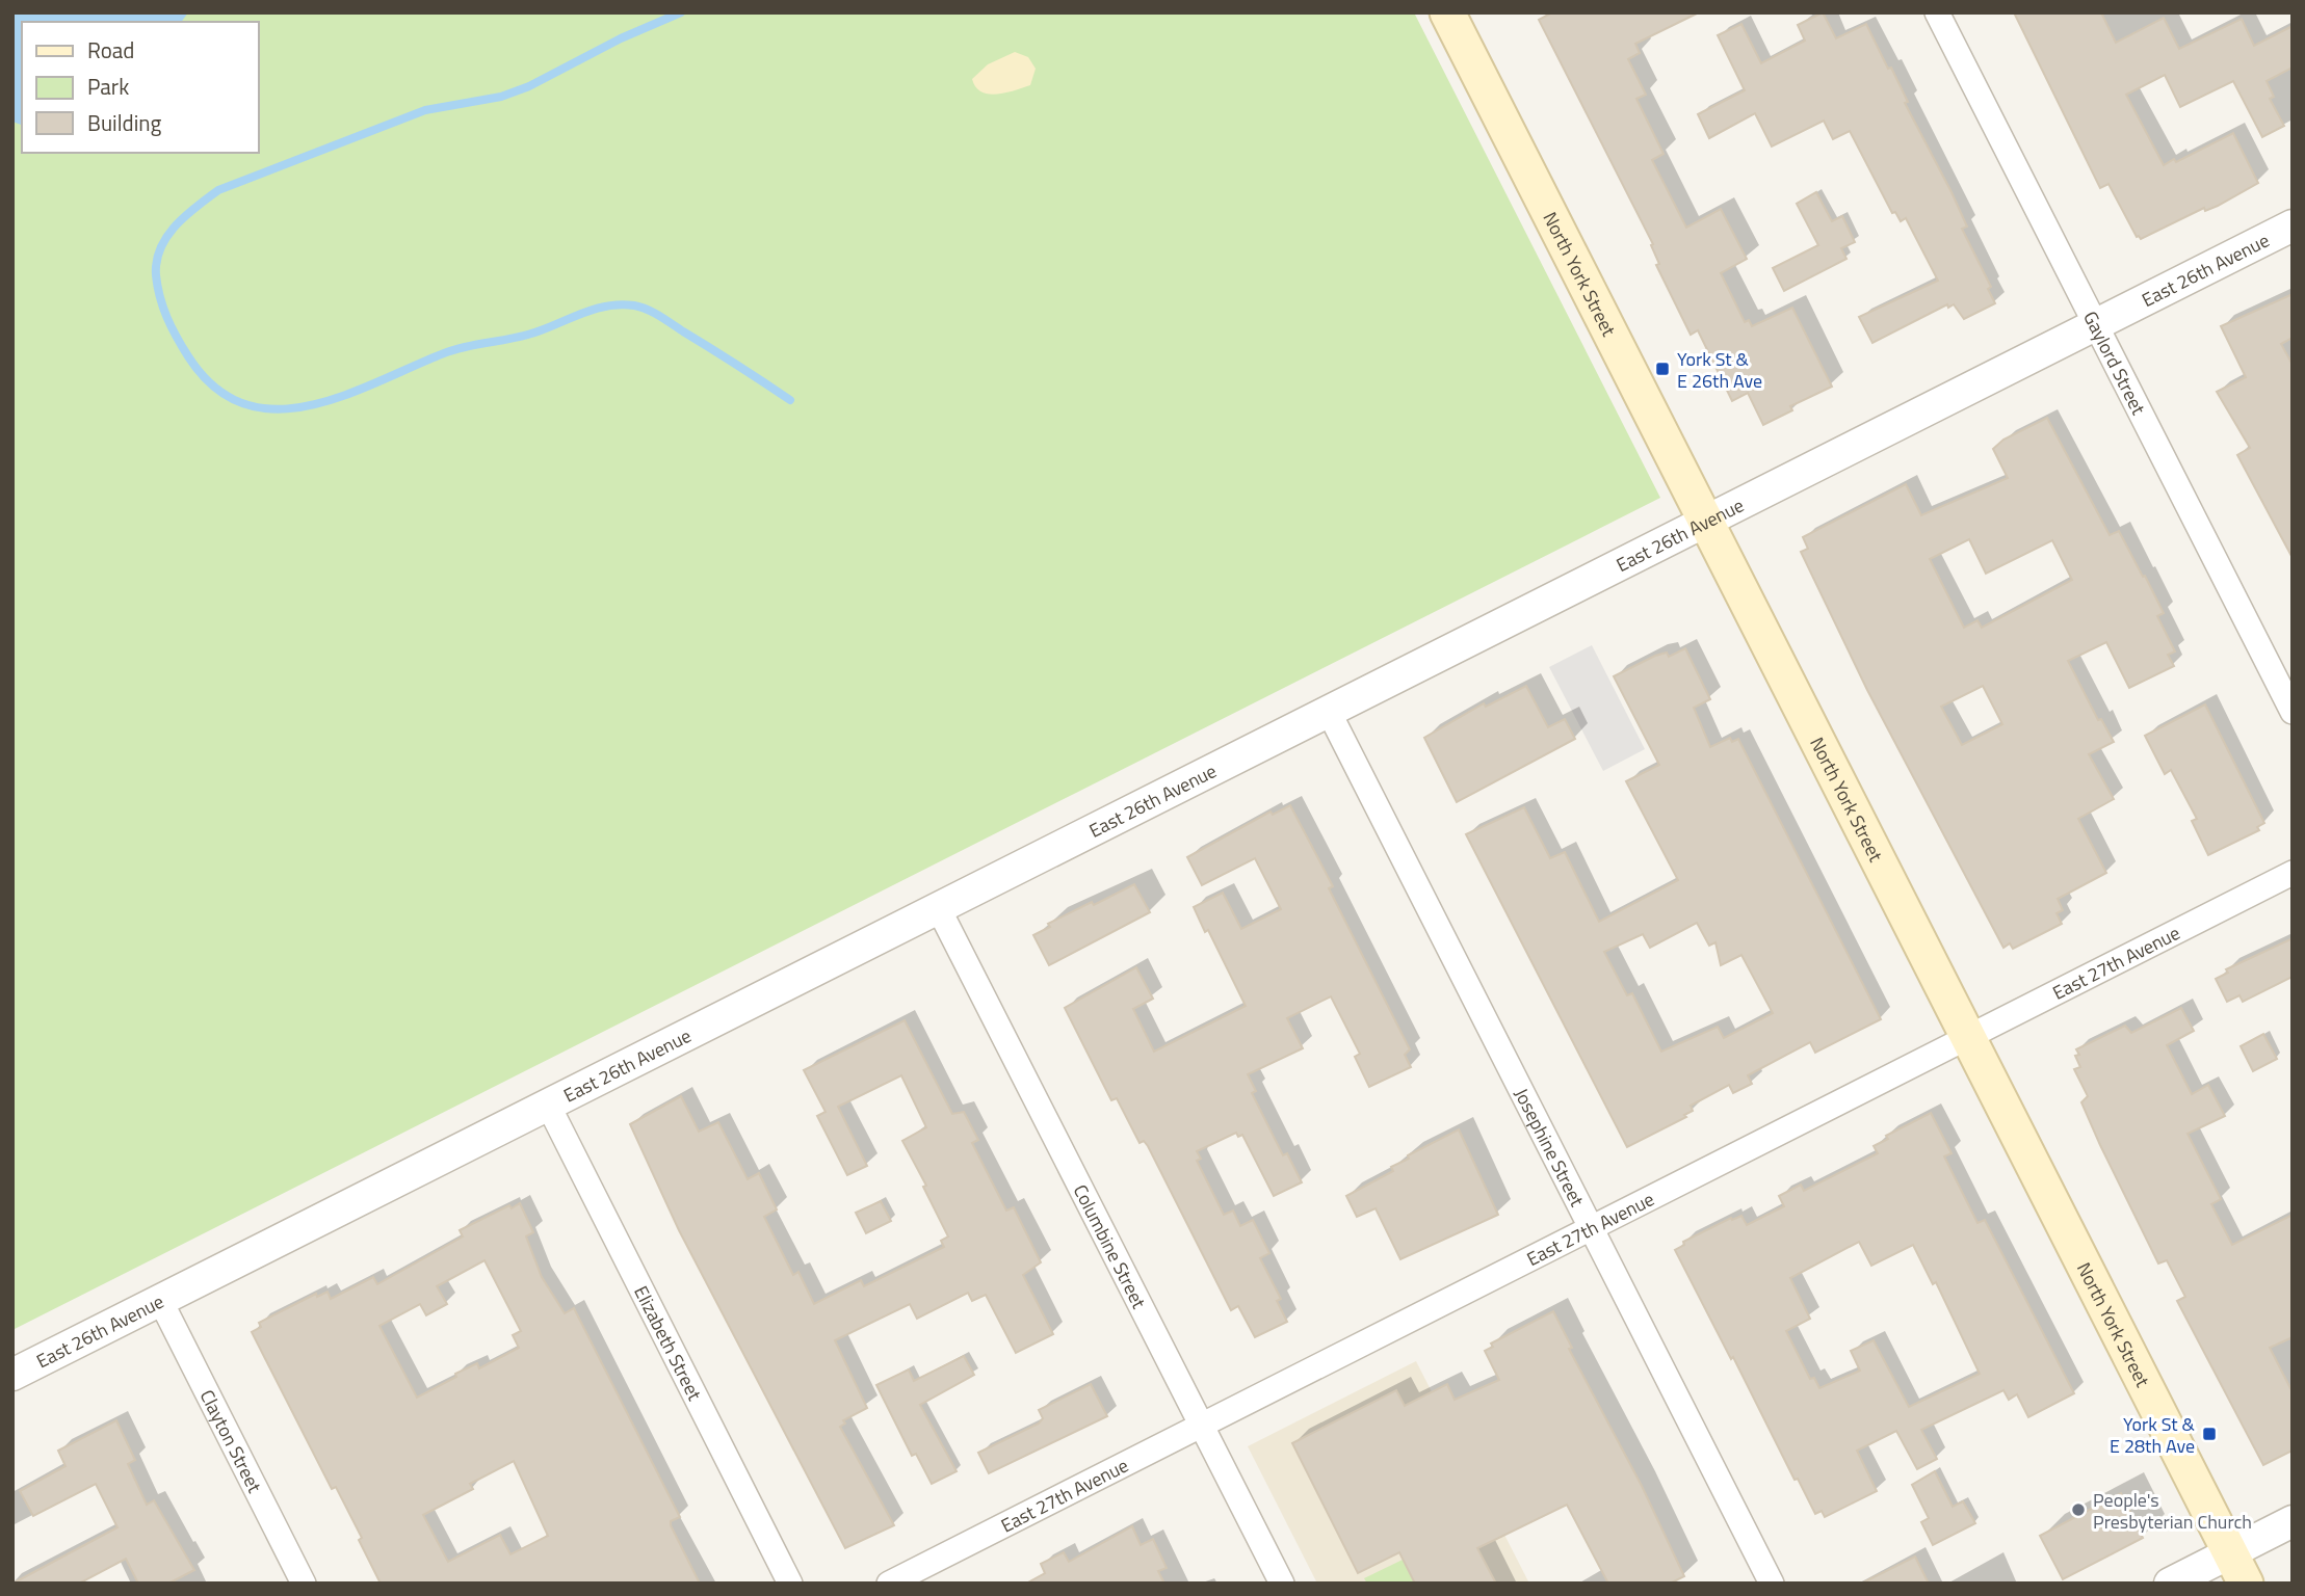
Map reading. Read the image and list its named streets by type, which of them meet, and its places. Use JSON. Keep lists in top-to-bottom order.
{
  "streets": {
    "main road": ["North York Street"],
    "street": [
      "East 26th Avenue",
      "Gaylord Street",
      "East 27th Avenue",
      "Josephine Street",
      "Columbine Street",
      "Elizabeth Street",
      "Clayton Street"
    ]
  },
  "crossings": [
    ["East 26th Avenue", "North York Street"],
    ["East 26th Avenue", "Gaylord Street"],
    ["East 26th Avenue", "Josephine Street"],
    ["East 26th Avenue", "Columbine Street"],
    ["East 26th Avenue", "Elizabeth Street"],
    ["East 26th Avenue", "Clayton Street"],
    ["North York Street", "East 27th Avenue"],
    ["East 27th Avenue", "Josephine Street"],
    ["East 27th Avenue", "Columbine Street"]
  ],
  "places": {
    "transit": ["York St & E 26th Ave", "York St & E 28th Ave"],
    "other": ["People's Presbyterian Church"]
  },
  "legend": ["Road", "Park", "Building"]
}
